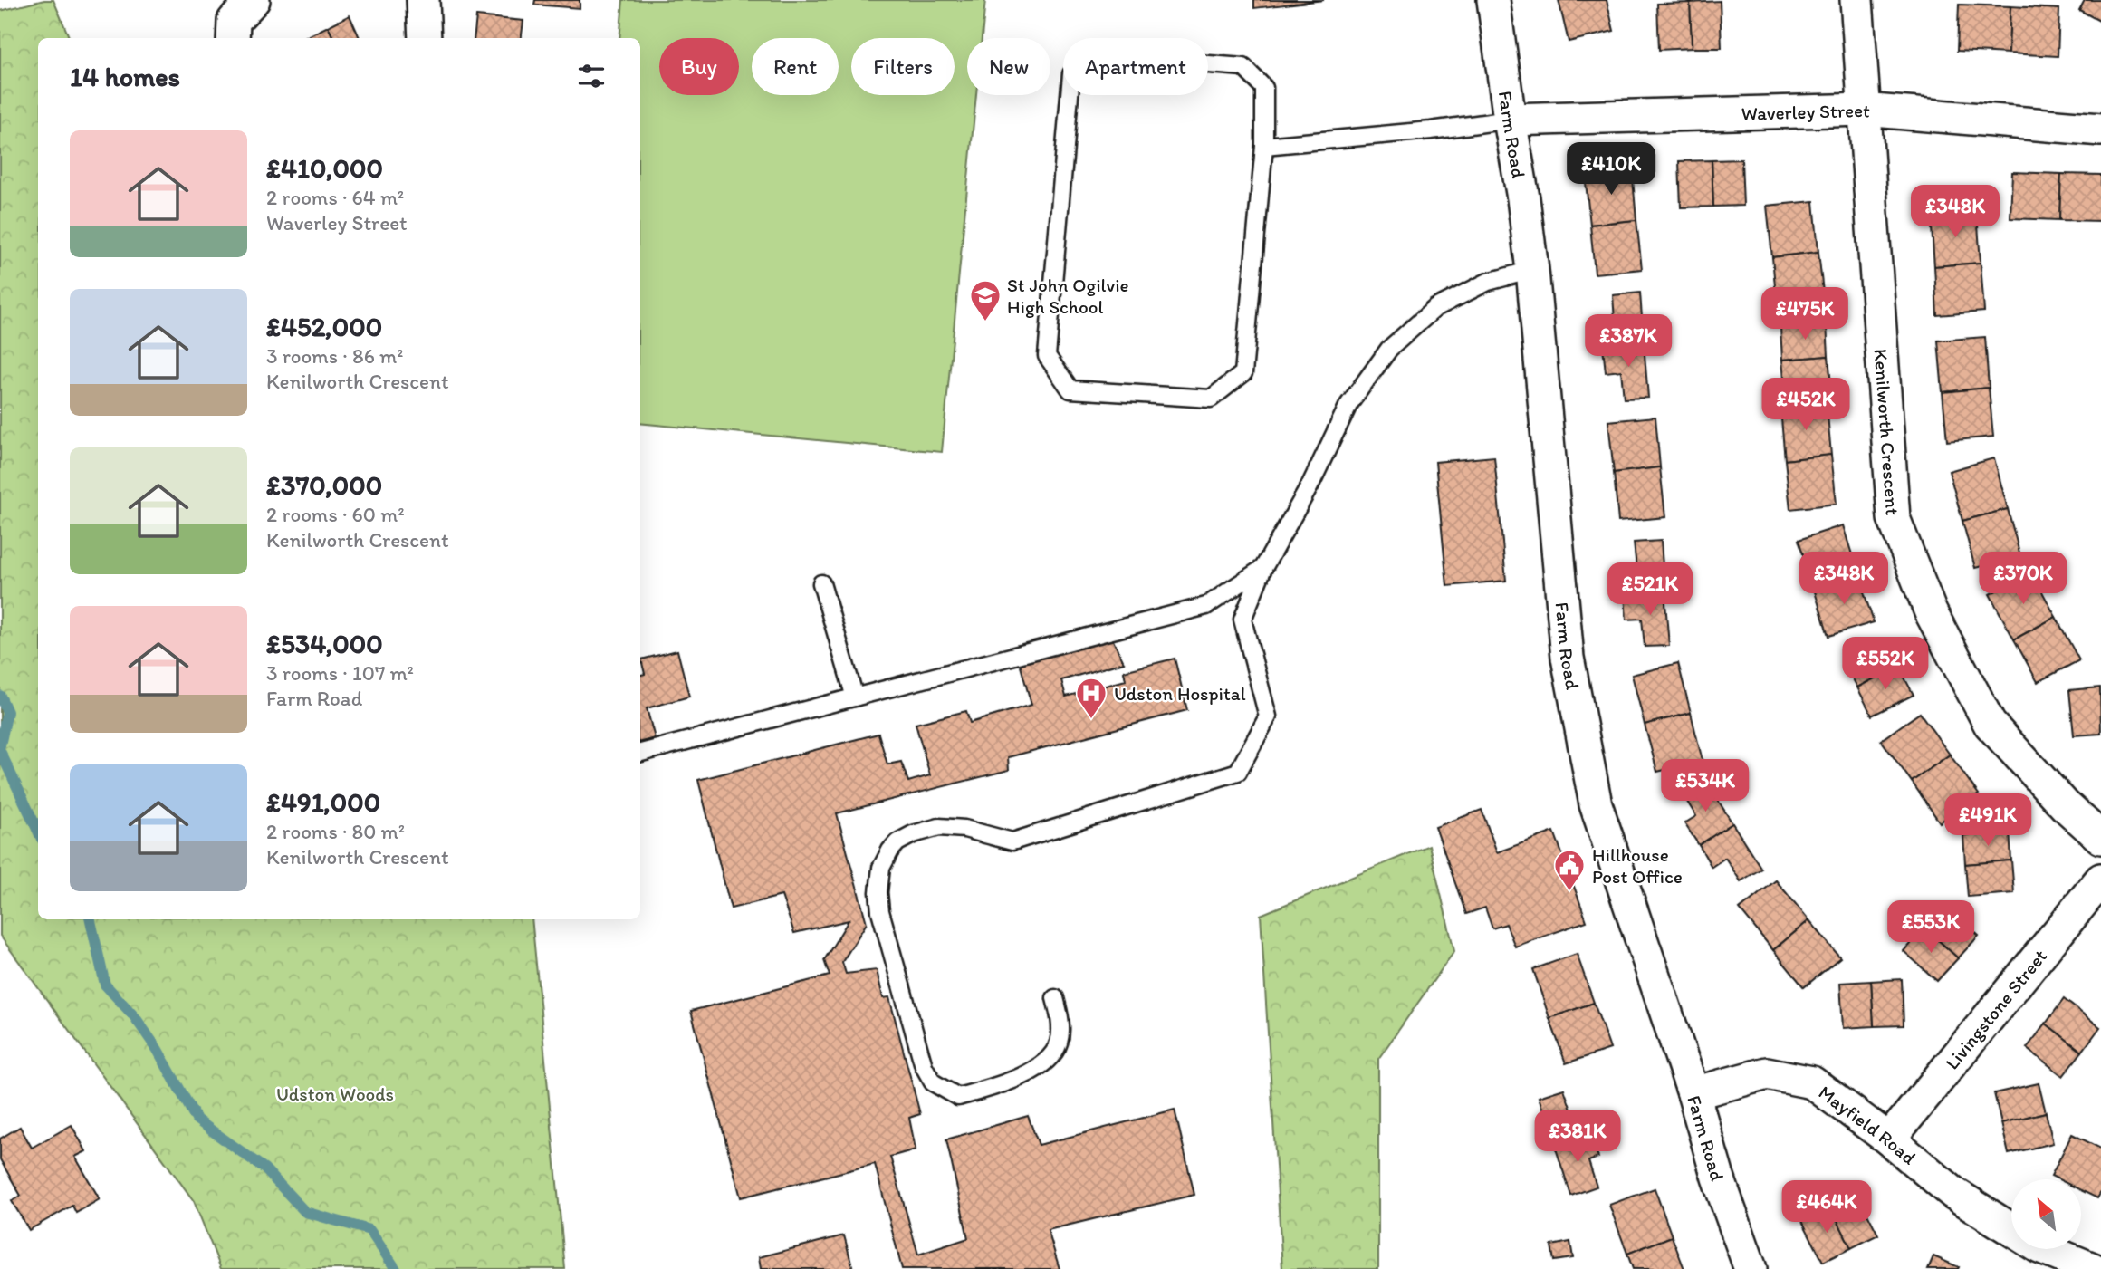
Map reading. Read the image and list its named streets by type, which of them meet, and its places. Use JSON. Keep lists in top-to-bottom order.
{
  "streets": {
    "street": [
      "Waverley Street",
      "Farm Road",
      "Kenilworth Crescent",
      "Livingstone Street",
      "Mayfield Road"
    ]
  },
  "crossings": [
    ["Waverley Street", "Farm Road"],
    ["Waverley Street", "Kenilworth Crescent"],
    ["Farm Road", "Mayfield Road"],
    ["Livingstone Street", "Mayfield Road"]
  ],
  "parks": ["Udston Woods"],
  "places": {
    "school or university": ["St John Ogilvie High School"],
    "hospital": ["Udston Hospital"],
    "public building": ["Hillhouse Post Office"]
  },
  "north": "top left",
  "page": {
    "chip": [
      "Buy",
      "Rent",
      "Filters",
      "New",
      "Apartment"
    ],
    "heading": "14 homes",
    "list": [
      {
        "name": "£410,000",
        "note": "2 rooms · 64 m² · Waverley Street"
      },
      {
        "name": "£452,000",
        "note": "3 rooms · 86 m² · Kenilworth Crescent"
      },
      {
        "name": "£370,000",
        "note": "2 rooms · 60 m² · Kenilworth Crescent"
      },
      {
        "name": "£534,000",
        "note": "3 rooms · 107 m² · Farm Road"
      },
      {
        "name": "£491,000",
        "note": "2 rooms · 80 m² · Kenilworth Crescent"
      }
    ],
    "price": [
      "£410K",
      "£348K",
      "£475K",
      "£387K",
      "£452K",
      "£348K",
      "£370K",
      "£521K",
      "£552K",
      "£534K",
      "£491K",
      "£553K",
      "£381K",
      "£464K"
    ]
  }
}
